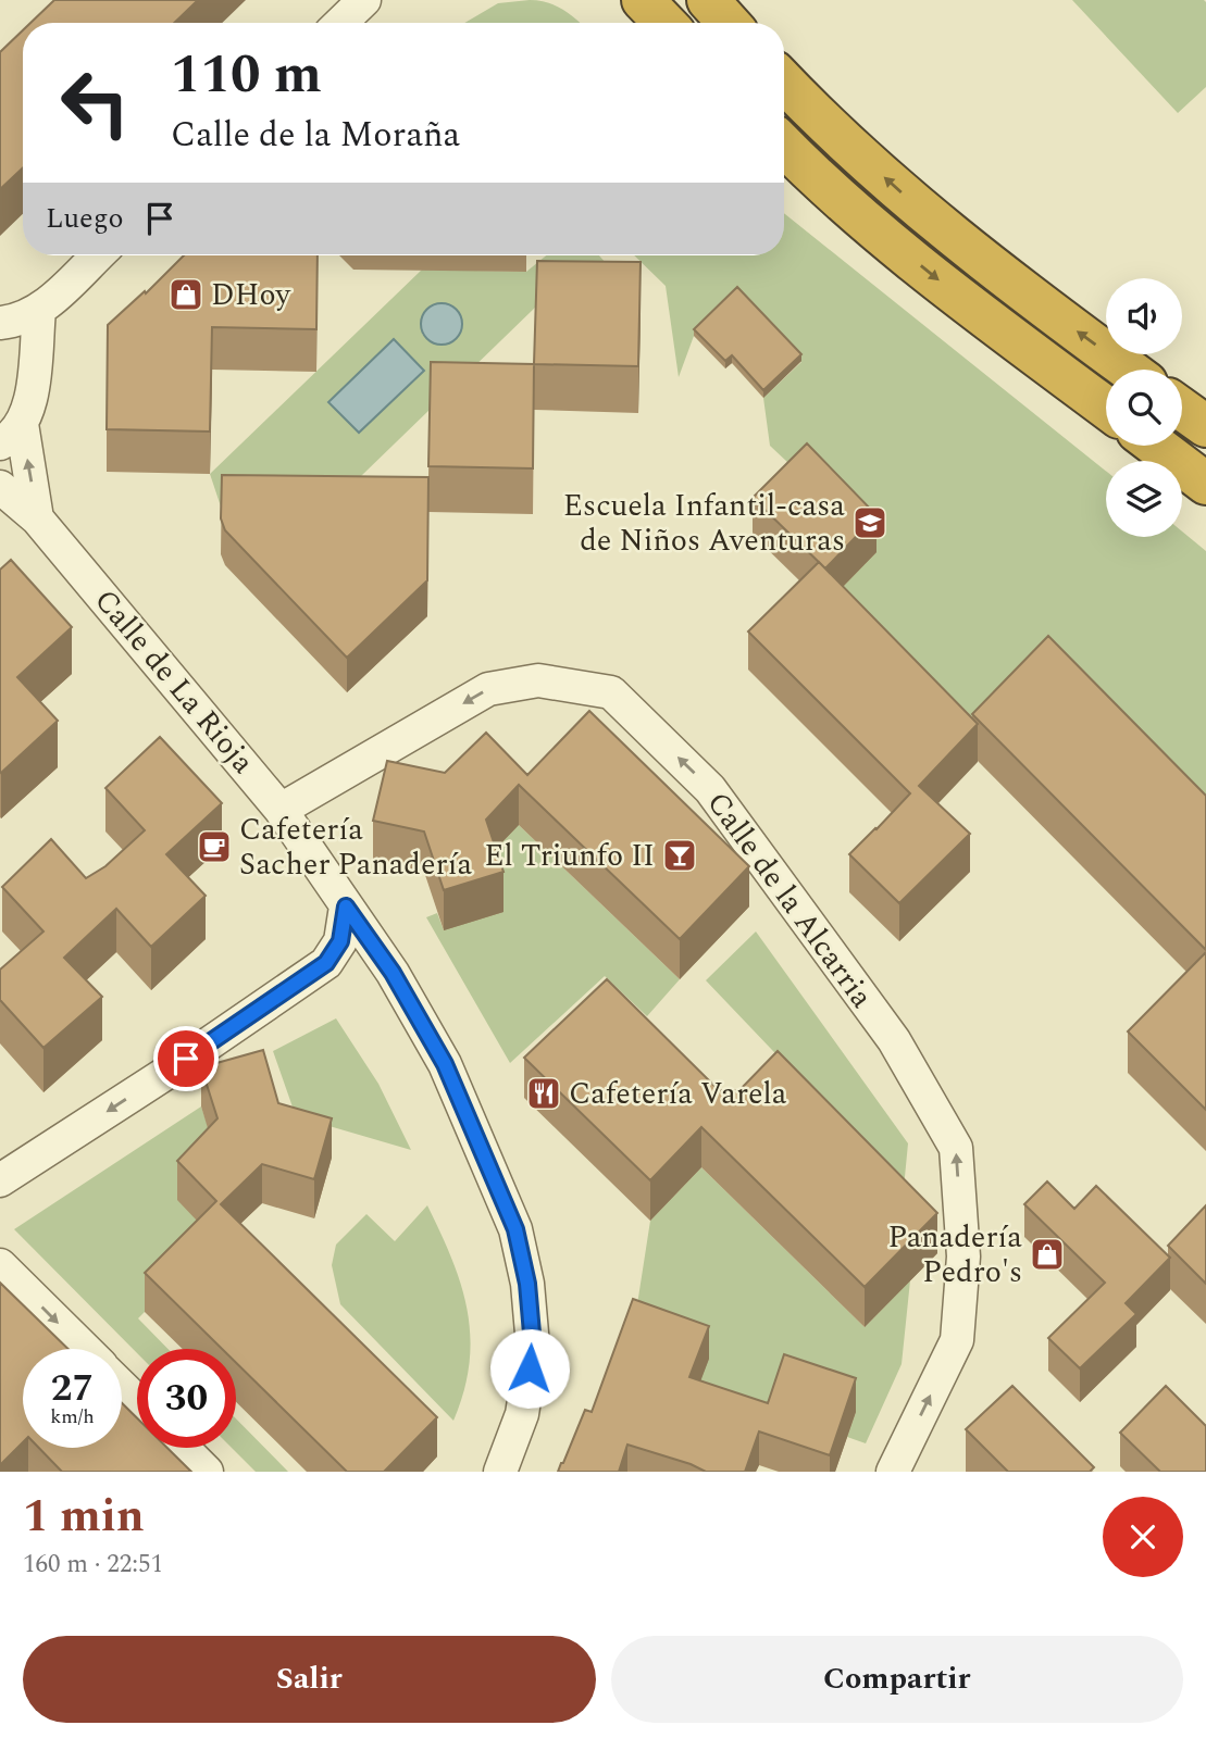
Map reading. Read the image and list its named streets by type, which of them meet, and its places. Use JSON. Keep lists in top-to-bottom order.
{
  "streets": {
    "street": ["Calle de La Rioja", "Calle de la Alcarria"]
  },
  "crossings": [
    ["Calle de La Rioja", "Calle de la Alcarria"]
  ],
  "places": {
    "shop": ["DHoy", "Panadería Pedro's"],
    "school or university": ["Escuela Infantil-casa de Niños Aventuras"],
    "cafe": ["Cafetería Sacher Panadería"],
    "bar": ["El Triunfo II"],
    "restaurant": ["Cafetería Varela"]
  },
  "page": {
    "turn": ["110 m", "Calle de la Moraña"],
    "then": "Luego",
    "speed": "27 km/h",
    "limit": "30",
    "heading": ["1 min", "160 m · 22:51"],
    "buttons": ["Salir", "Compartir"]
  }
}
